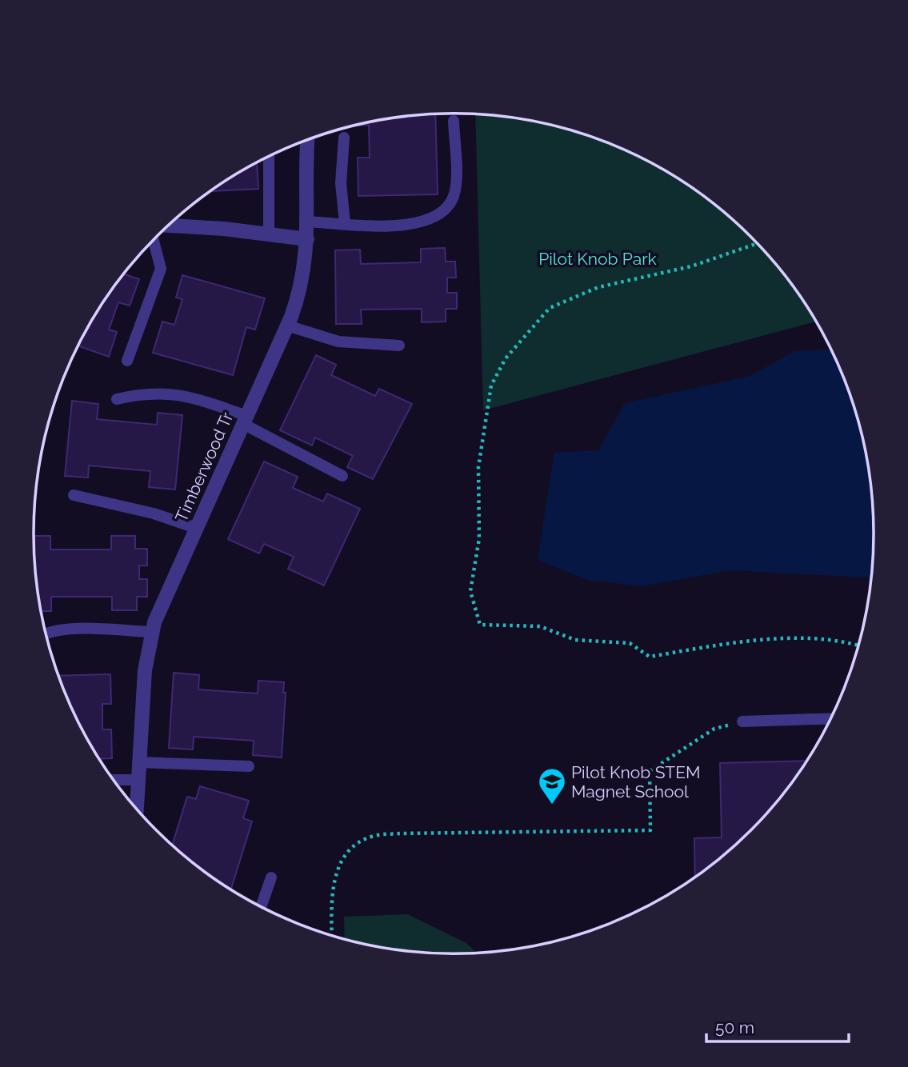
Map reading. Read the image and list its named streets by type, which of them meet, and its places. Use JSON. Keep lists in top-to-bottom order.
{
  "streets": {
    "street": ["Timberwood Tr"]
  },
  "parks": ["Pilot Knob Park"],
  "places": {
    "school or university": ["Pilot Knob STEM Magnet School"]
  },
  "scale_bar": "50 m"
}
